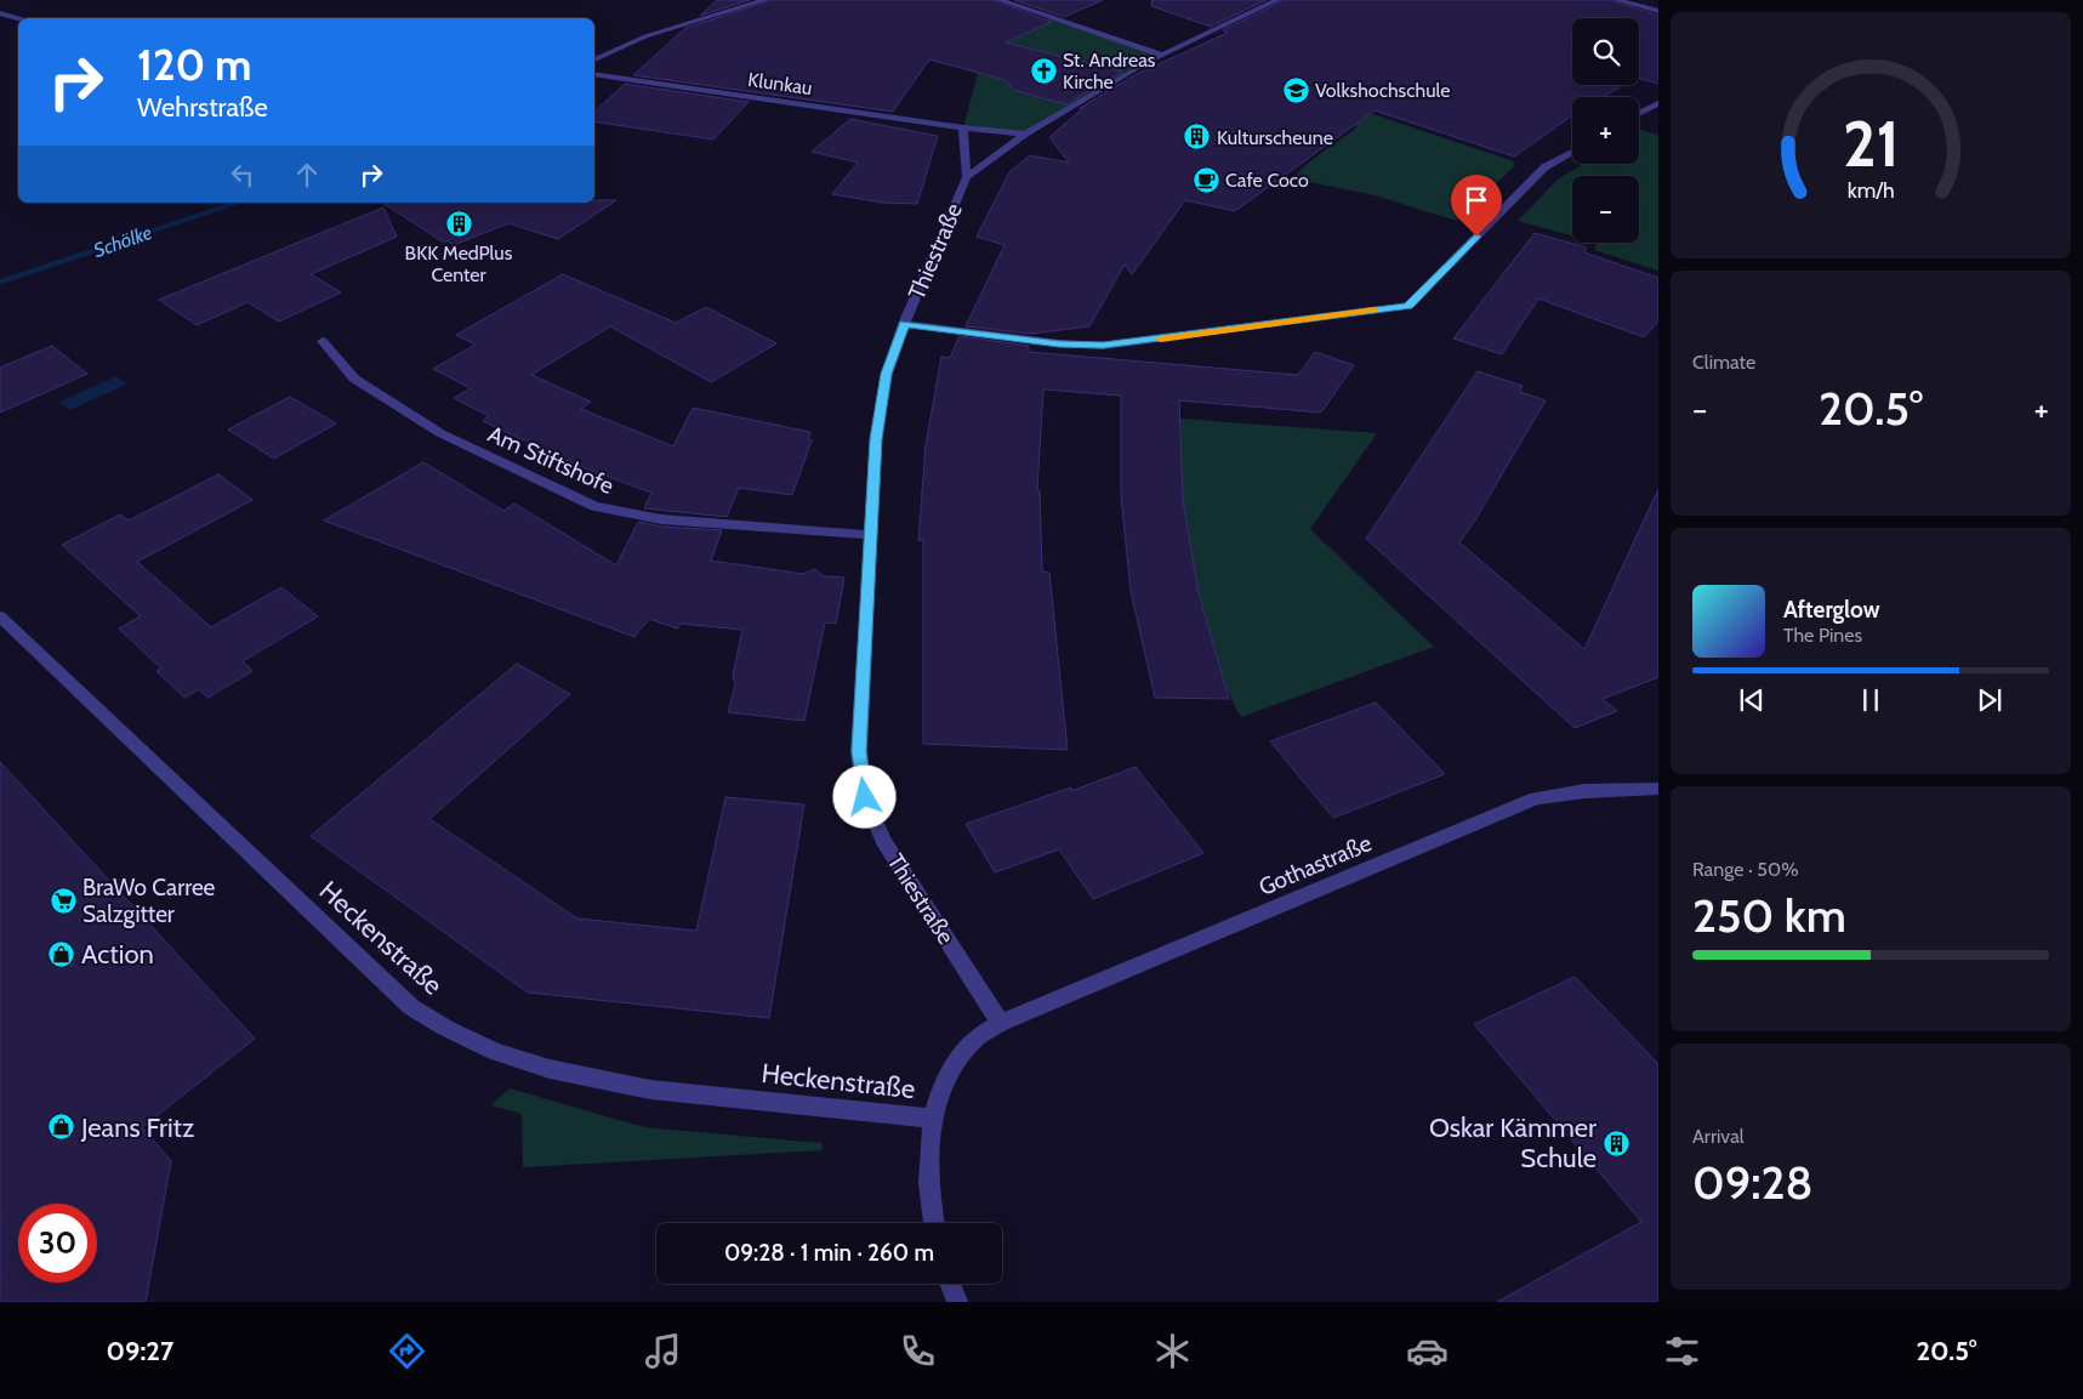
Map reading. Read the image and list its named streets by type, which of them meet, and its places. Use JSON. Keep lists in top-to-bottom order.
{
  "streets": {
    "street": [
      "Klunkau",
      "Thiestraße",
      "Am Stiftshofe",
      "Gothastraße",
      "Heckenstraße"
    ]
  },
  "crossings": [
    ["Klunkau", "Thiestraße"],
    ["Thiestraße", "Am Stiftshofe"],
    ["Thiestraße", "Gothastraße"]
  ],
  "water": ["Schölke"],
  "places": {
    "church": ["St. Andreas Kirche"],
    "school or university": ["Volkshochschule"],
    "building": ["Kulturscheune", "BKK MedPlus Center", "Oskar Kämmer Schule"],
    "cafe": ["Cafe Coco"],
    "supermarket": ["BraWo Carree Salzgitter"],
    "shop": ["Action", "Jeans Fritz"]
  },
  "page": {
    "map_buttons": ["+", "−"],
    "turn": ["120 m", "Wehrstraße"],
    "tile": [
      "Climate",
      ["Range · 50%", "250 km"],
      ["Arrival", "09:28"]
    ],
    "heat": ["−", "20.5°", "+"],
    "song": ["Afterglow", "The Pines"],
    "limit": "30",
    "trip": "09:28 · 1 min · 260 m",
    "tabs": ["09:27", "20.5°"],
    "gauge": ["21", "km/h"]
  }
}
